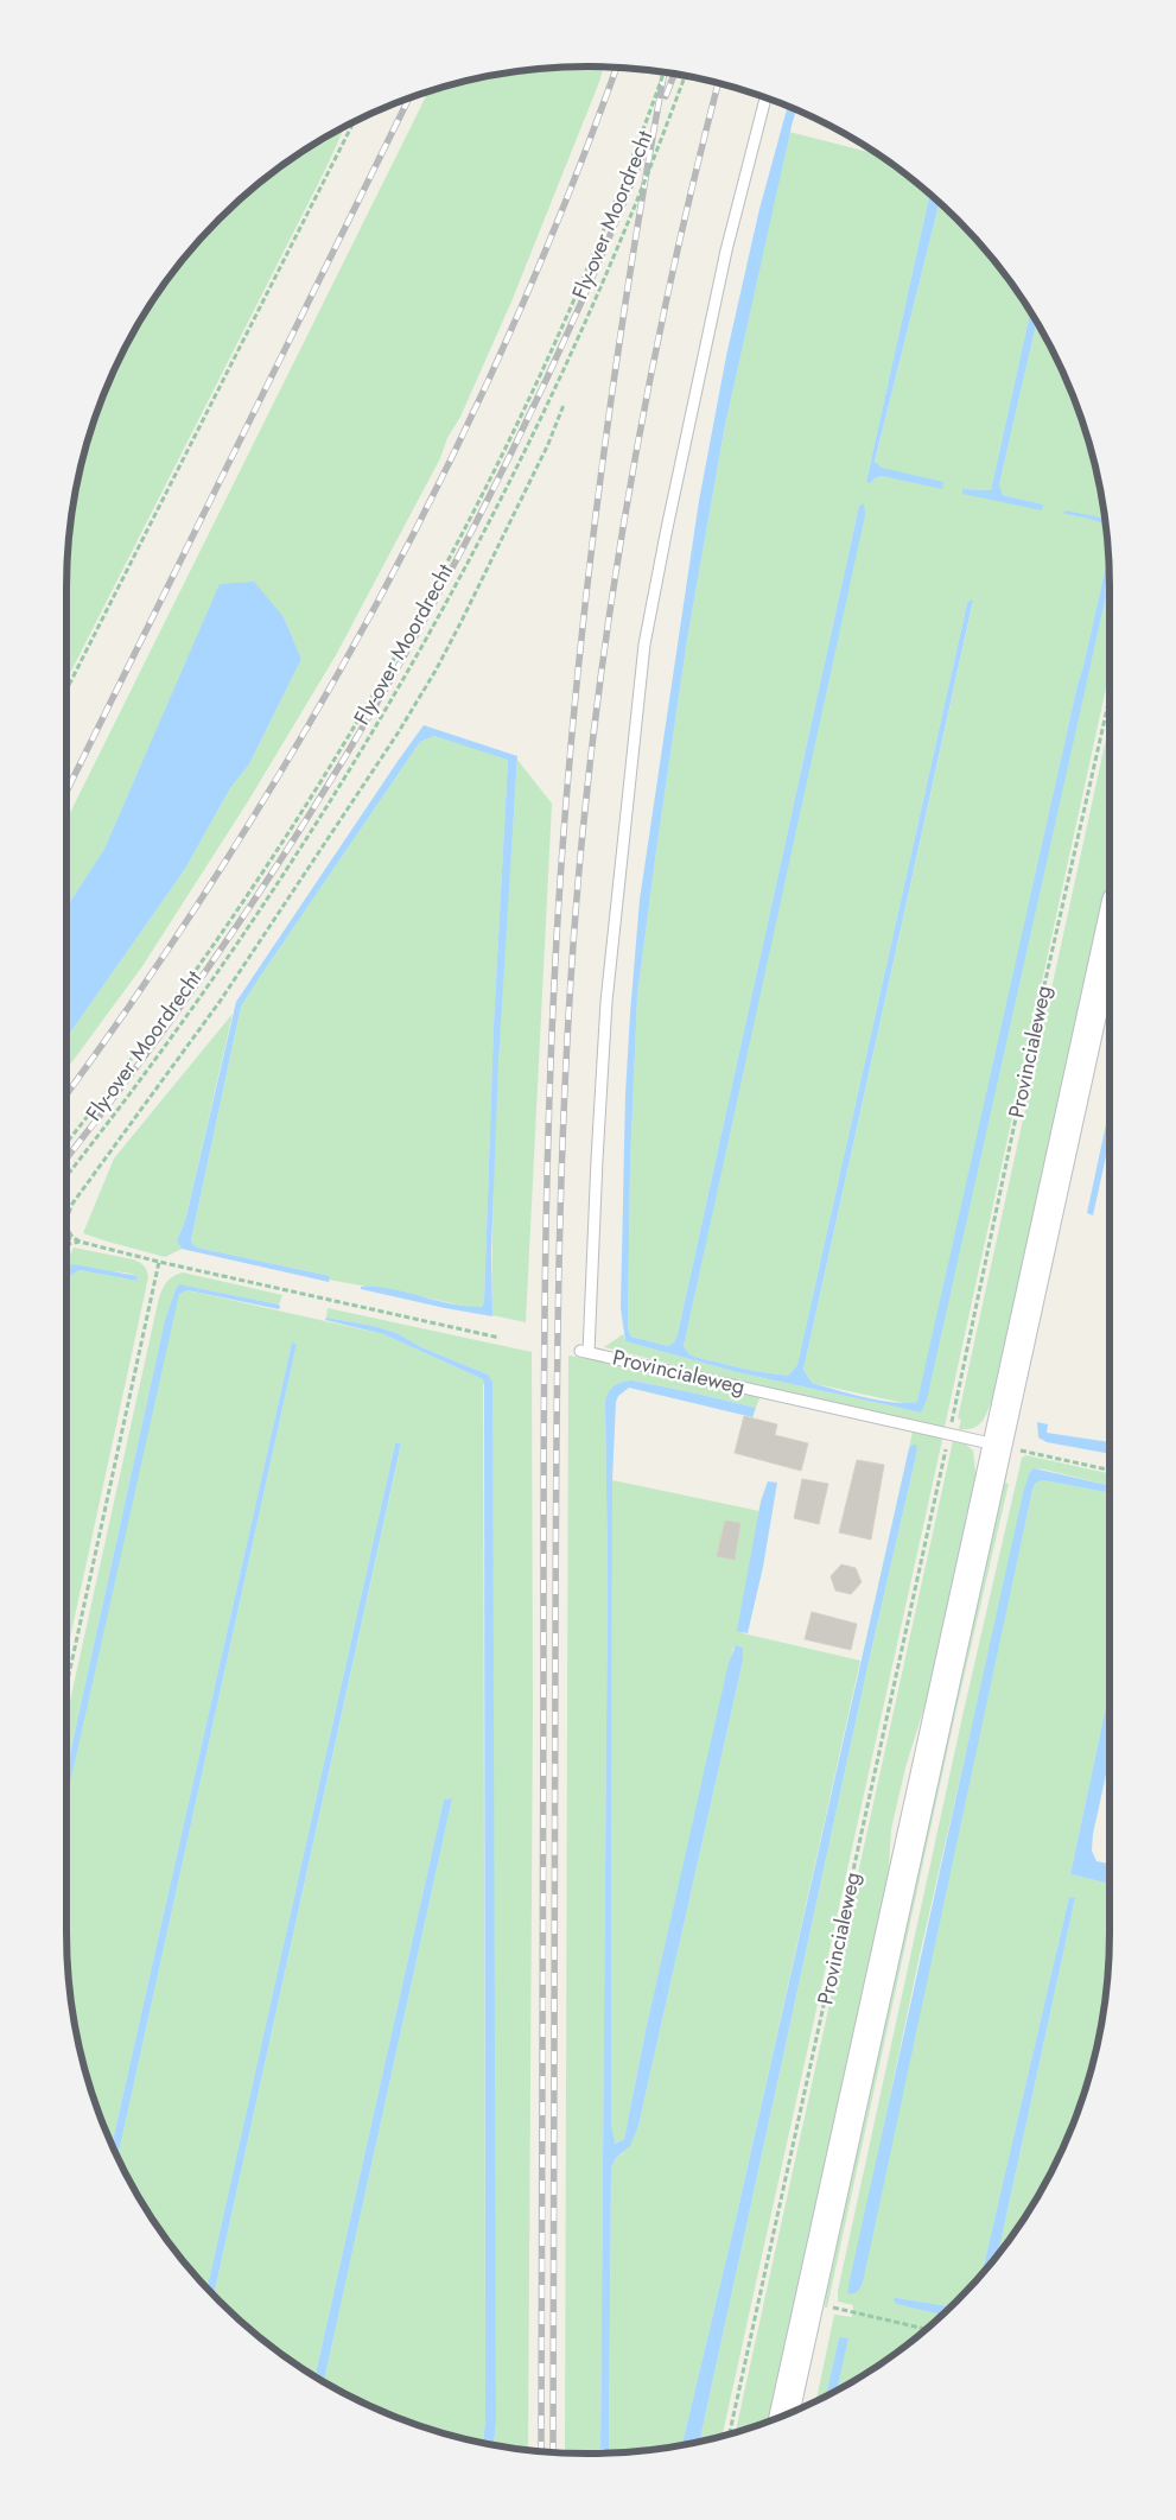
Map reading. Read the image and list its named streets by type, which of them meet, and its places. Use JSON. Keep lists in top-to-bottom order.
{
  "streets": {
    "lane": ["Provincialeweg"],
    "path": ["Fly-over Moordrecht"]
  }
}
